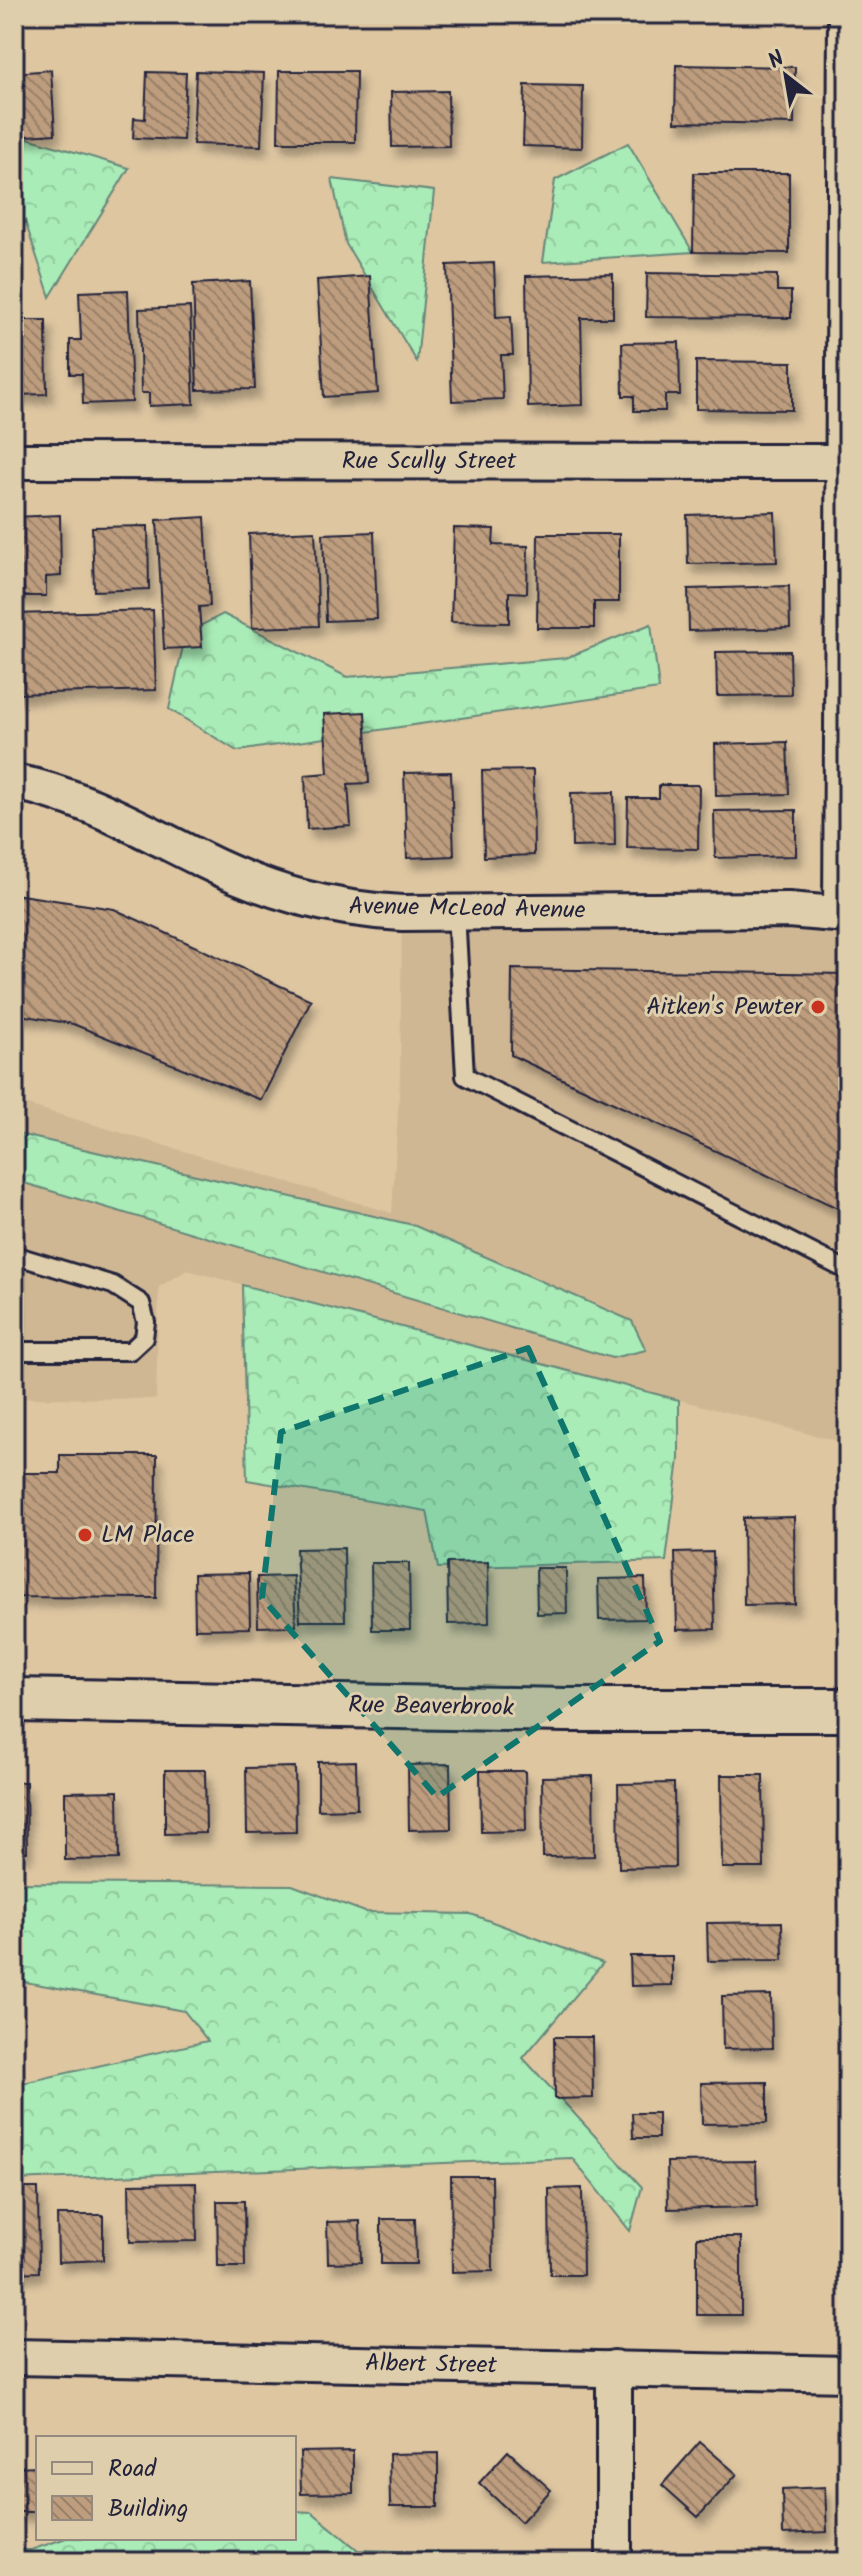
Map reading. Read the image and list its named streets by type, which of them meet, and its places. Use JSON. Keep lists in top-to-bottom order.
{
  "streets": {
    "street": [
      "Rue Scully Street",
      "Avenue McLeod Avenue",
      "Rue Beaverbrook",
      "Albert Street"
    ]
  },
  "places": ["Aitken's Pewter", "LM Place"],
  "legend": ["Road", "Building"],
  "north": "top left"
}
